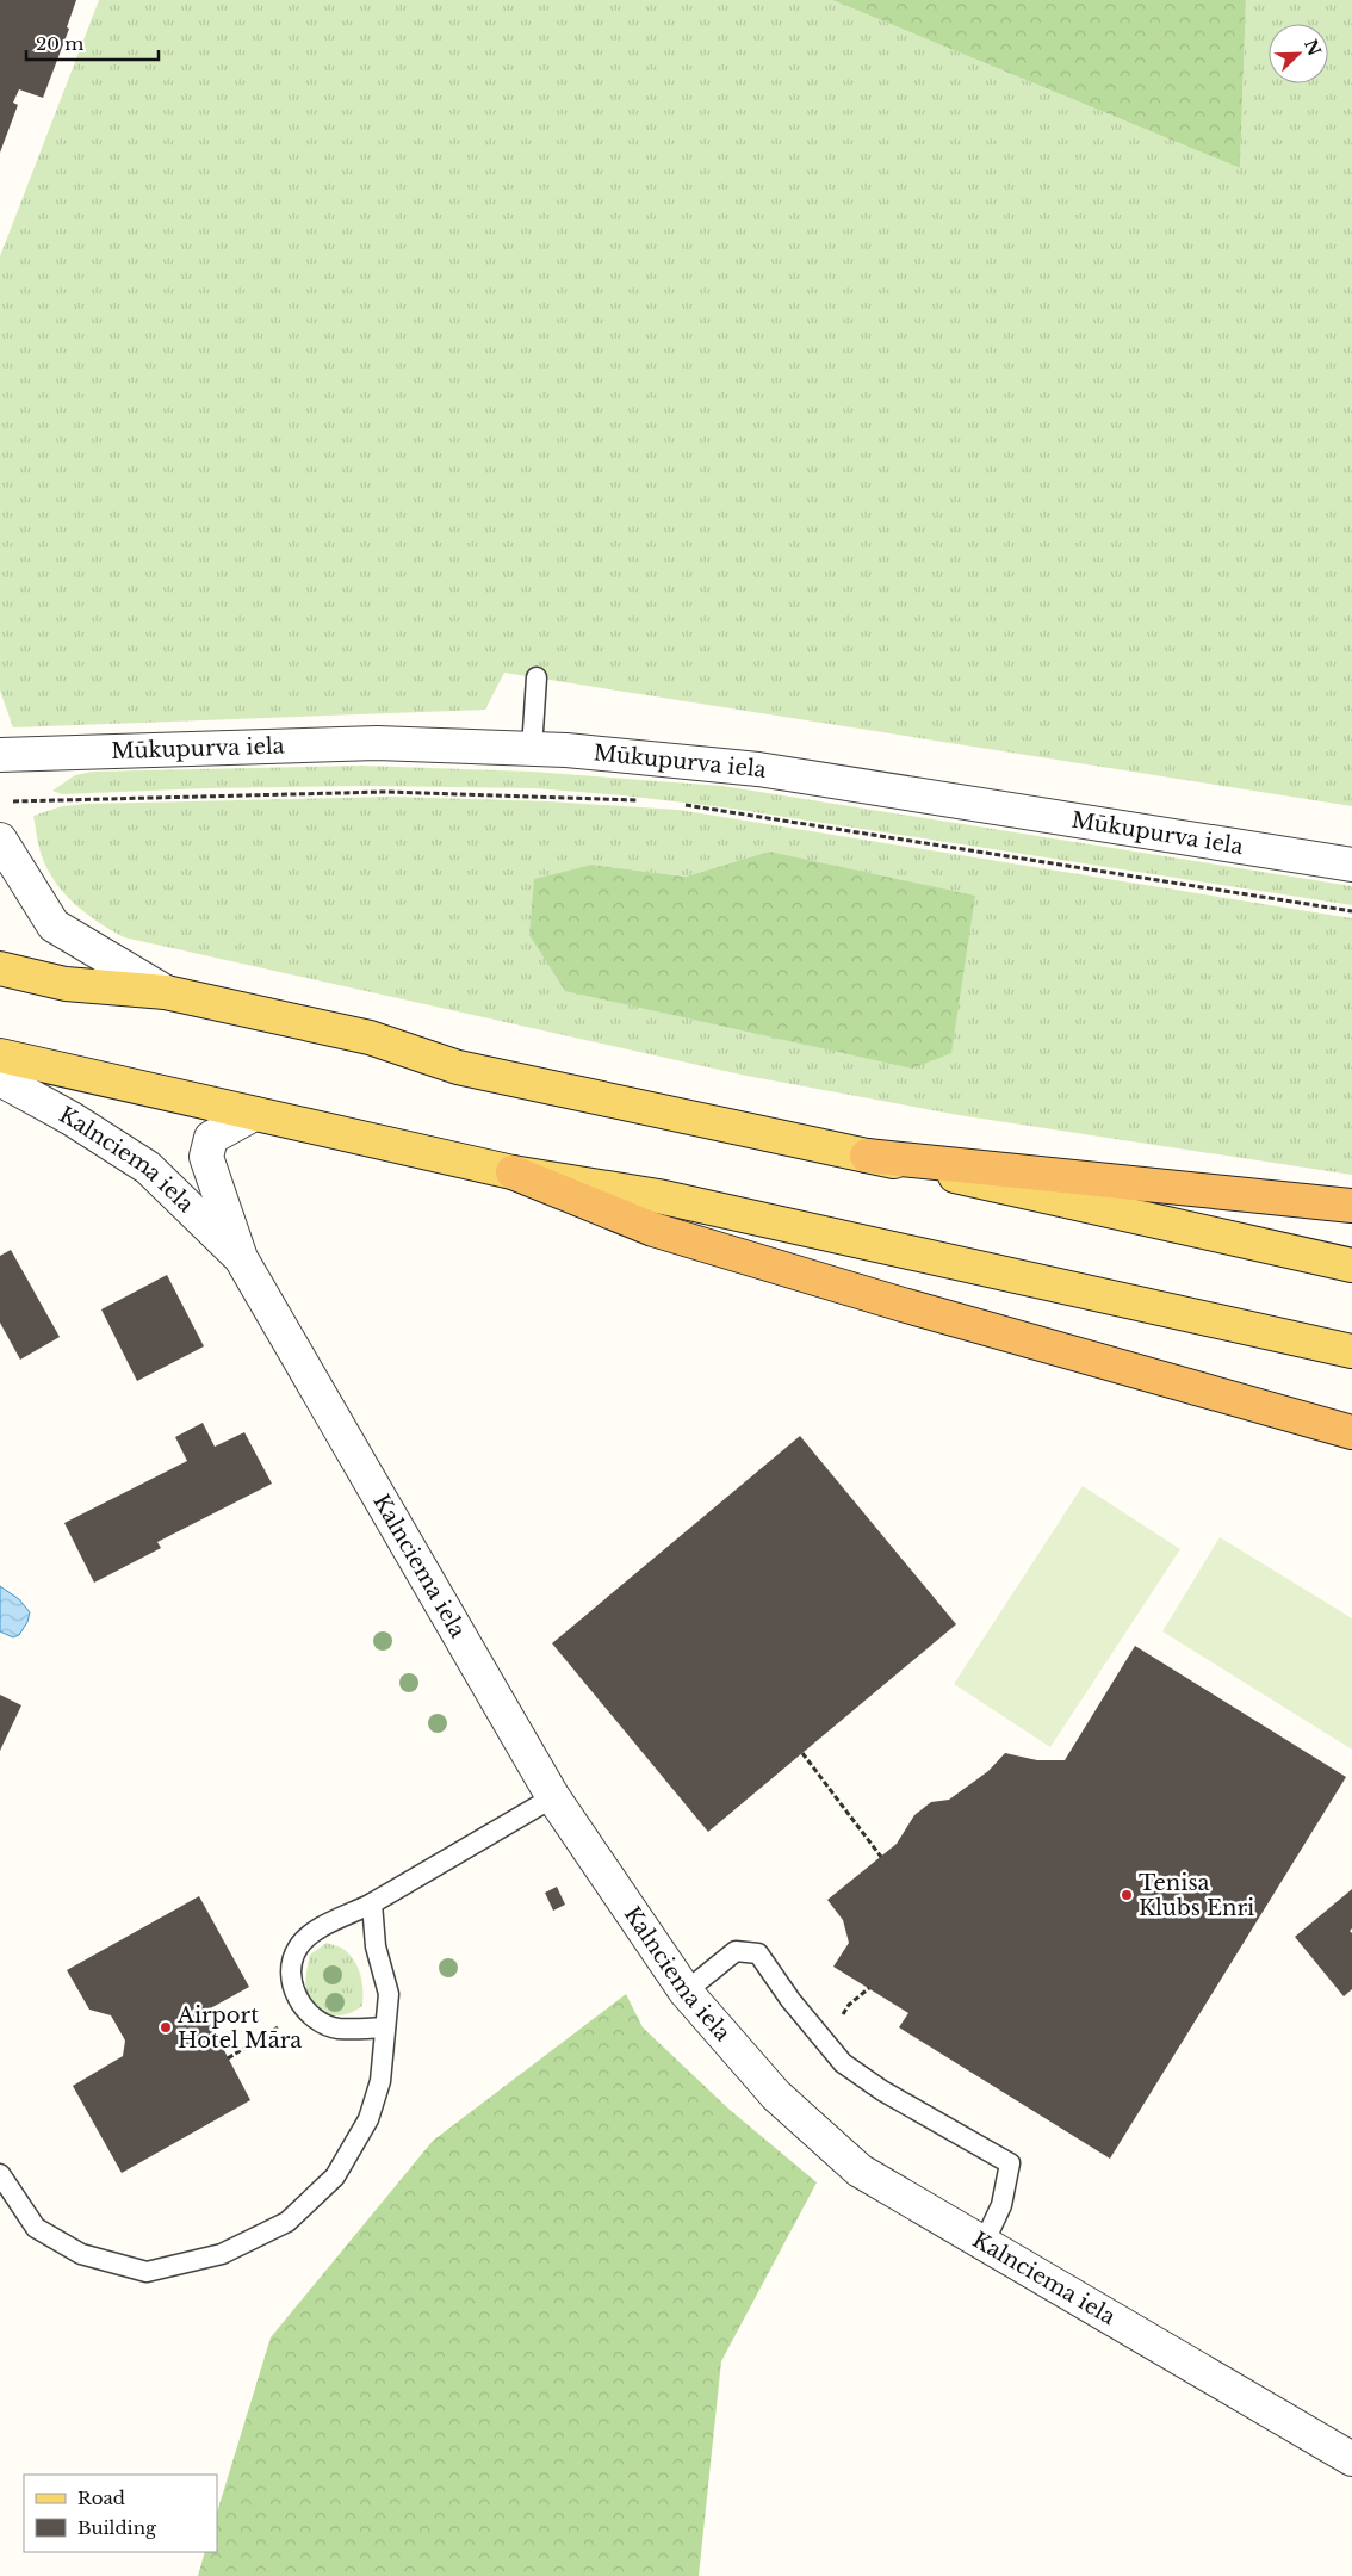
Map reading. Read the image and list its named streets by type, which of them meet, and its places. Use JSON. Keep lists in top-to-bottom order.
{
  "streets": {
    "street": ["Mūkupurva iela", "Kalnciema iela"]
  },
  "places": ["Tenisa Klubs Enri", "Airport Hotel Māra"],
  "legend": ["Road", "Building"],
  "scale_bar": "20 m",
  "north": "top right"
}
